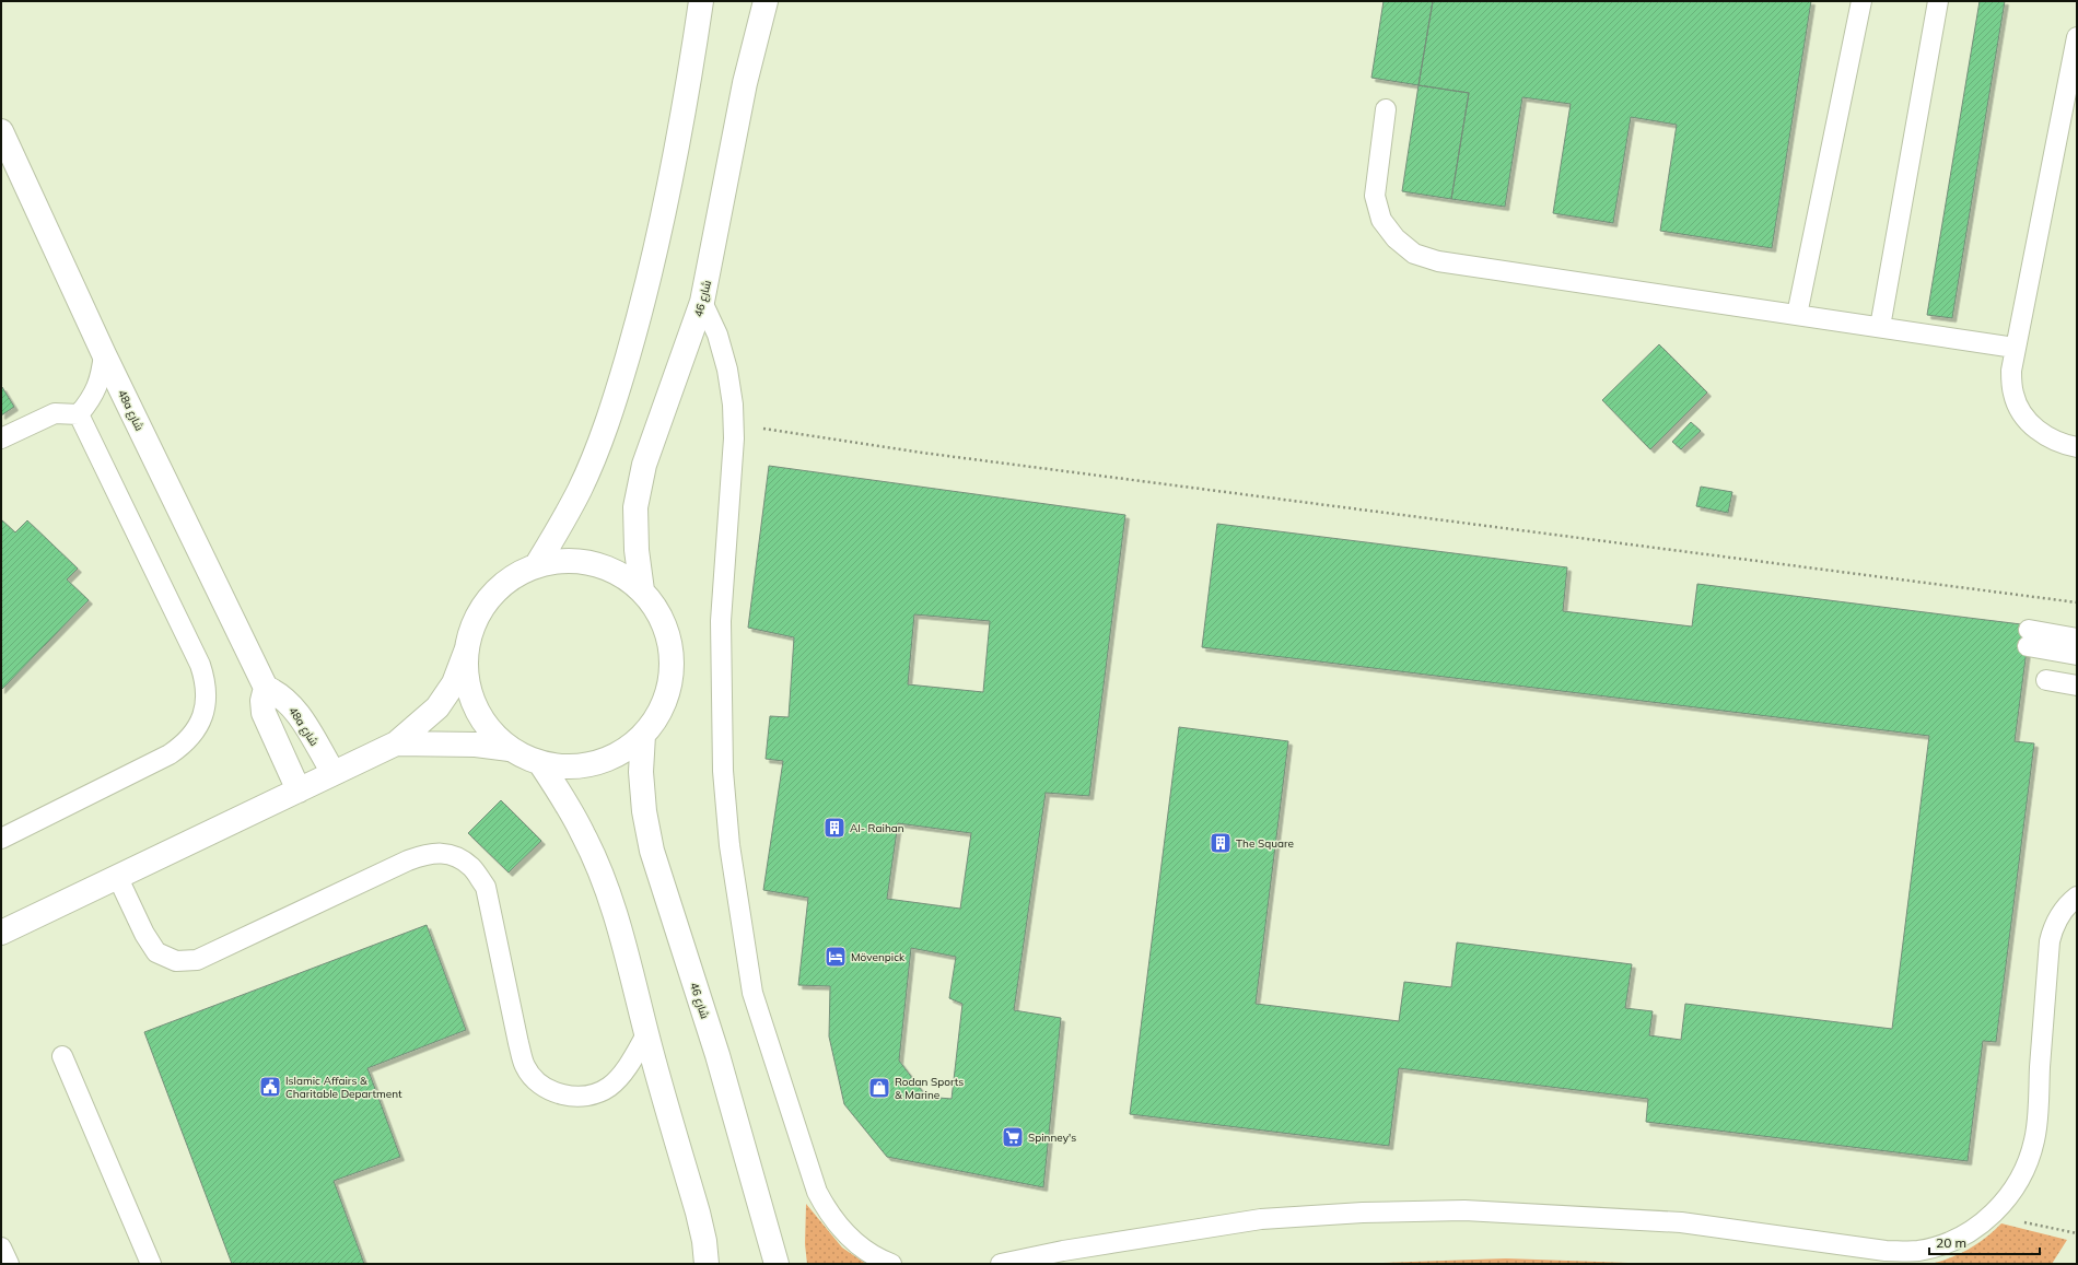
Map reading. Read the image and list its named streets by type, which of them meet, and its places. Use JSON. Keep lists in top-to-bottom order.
{
  "streets": {
    "street": ["شارع 46", "48a شارع"]
  },
  "places": {
    "building": ["Al- Raihan", "The Square"],
    "hotel": ["Mövenpick"],
    "public building": ["Islamic Affairs & Charitable Department"],
    "shop": ["Rodan Sports & Marine"],
    "supermarket": ["Spinney's"]
  },
  "scale_bar": "20 m"
}
